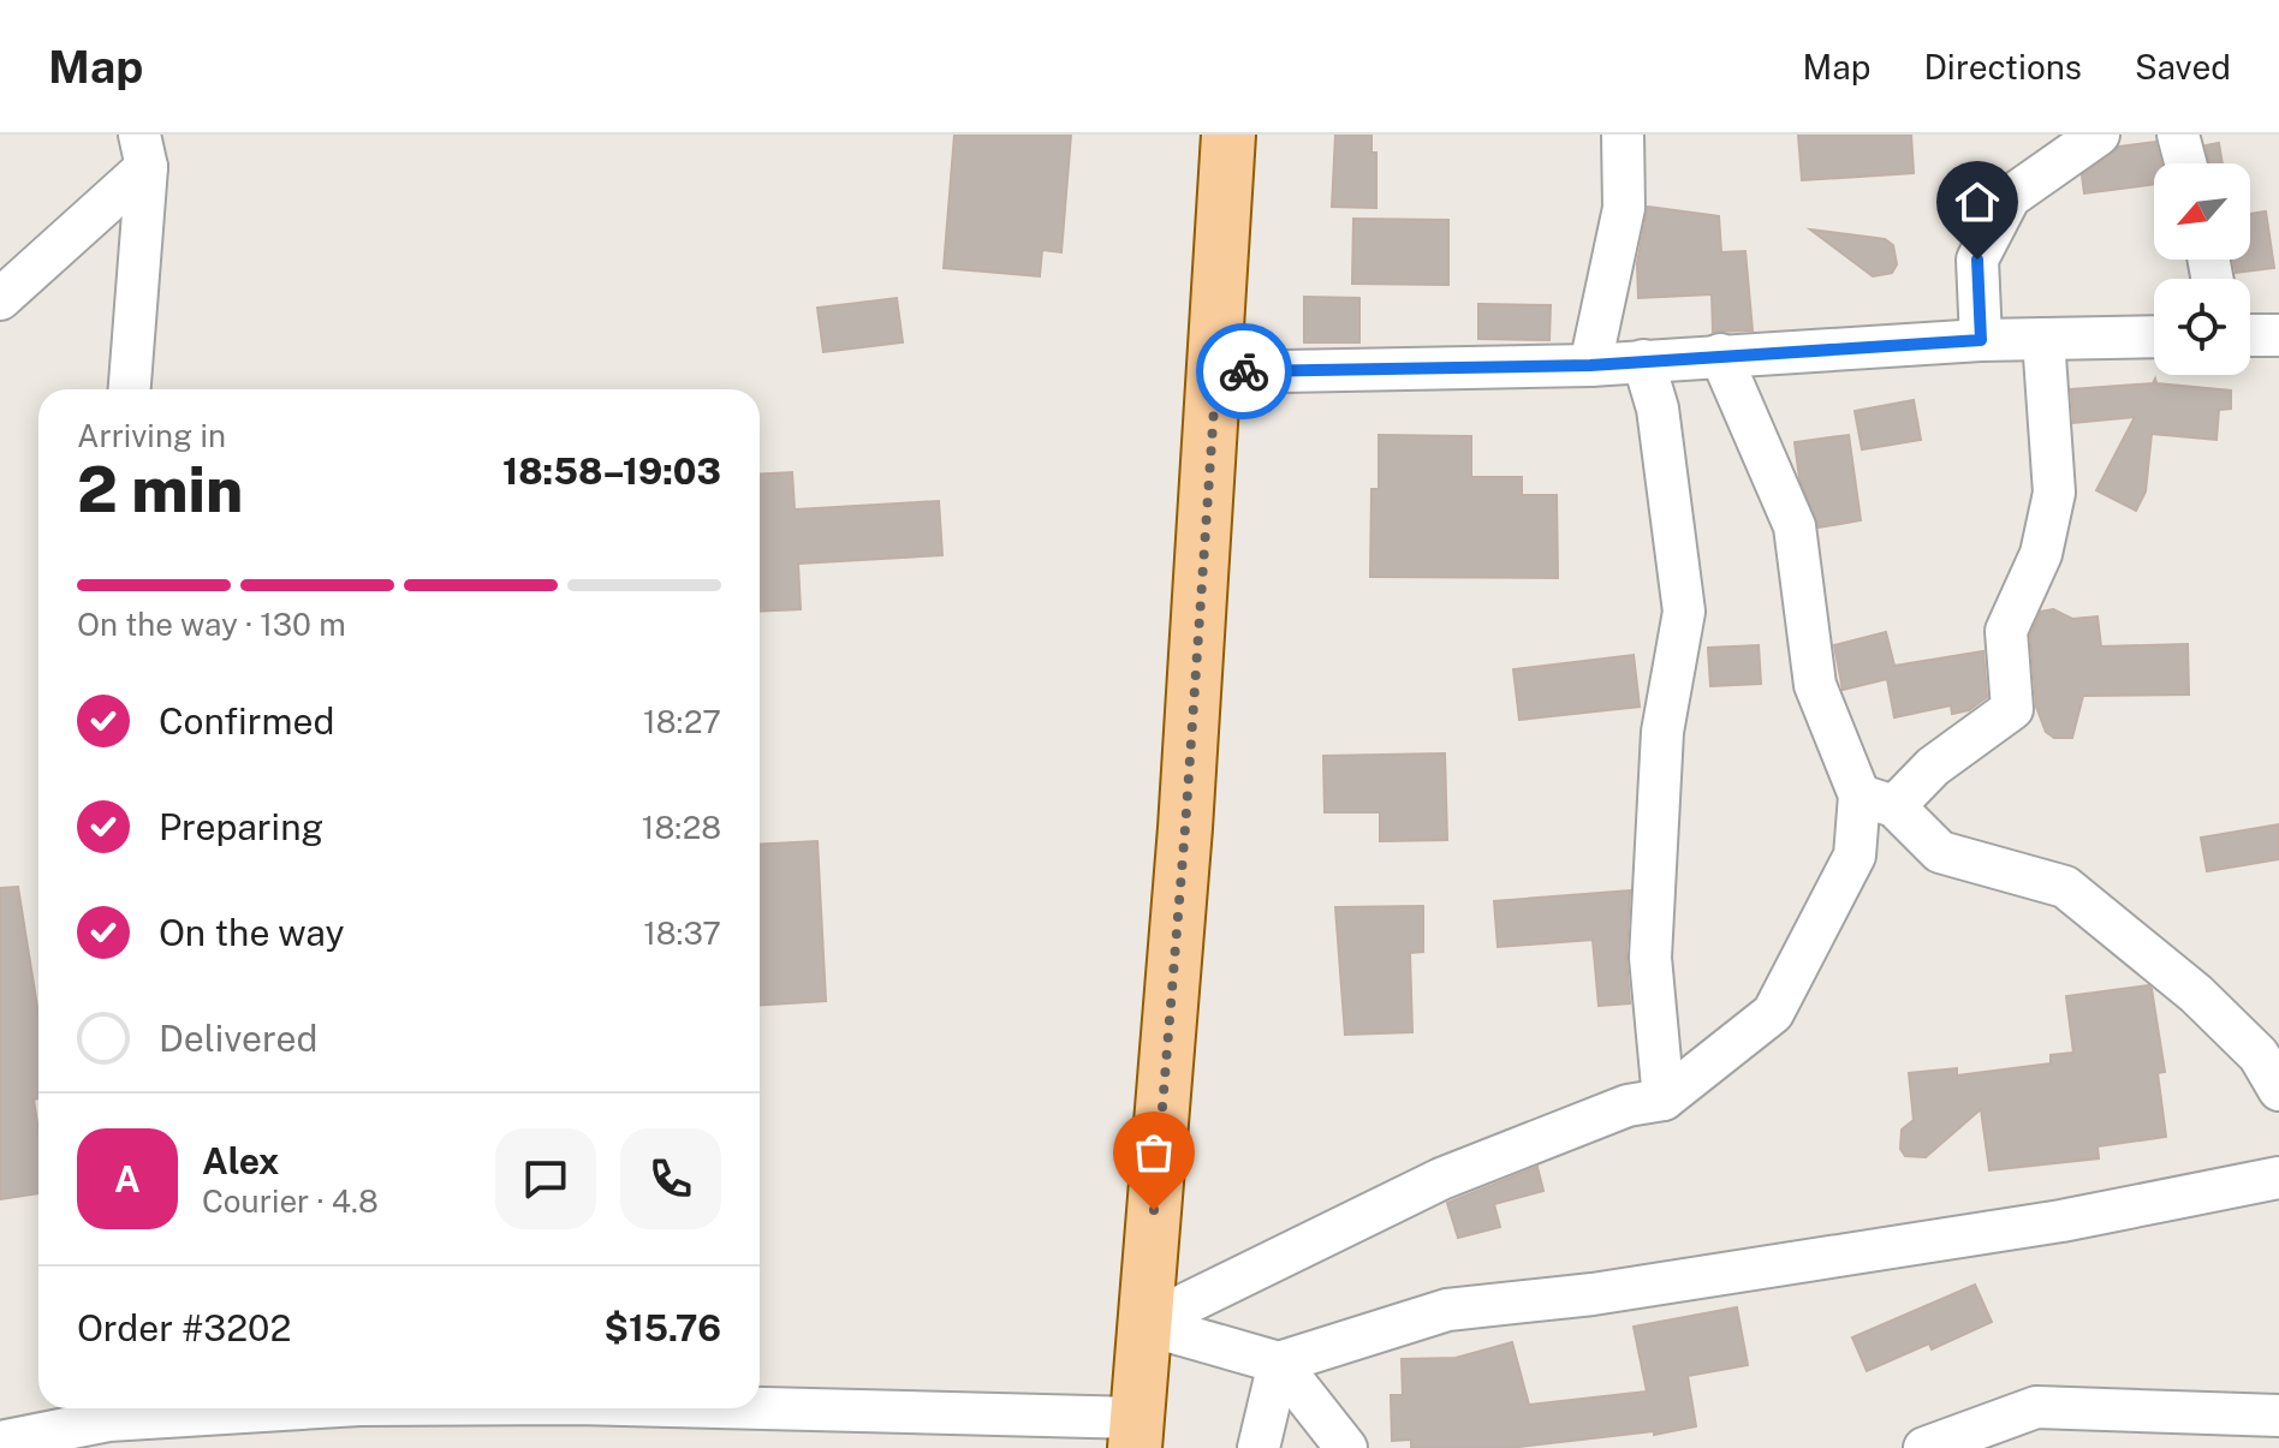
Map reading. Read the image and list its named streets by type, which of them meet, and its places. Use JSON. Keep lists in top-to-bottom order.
{
  "north": "bottom left",
  "page": {
    "header": "Map",
    "nav": ["Map", "Directions", "Saved"],
    "heading": ["2 min", "Arriving in", "18:58–19:03"],
    "panel": [
      "Alex",
      "Courier · 4.8",
      "Order #3202",
      "$15.76"
    ],
    "bar": "On the way · 130 m",
    "list": [
      ["Confirmed", "18:27"],
      ["Preparing", "18:28"],
      ["On the way", "18:37"],
      "Delivered"
    ],
    "round": "A"
  }
}
